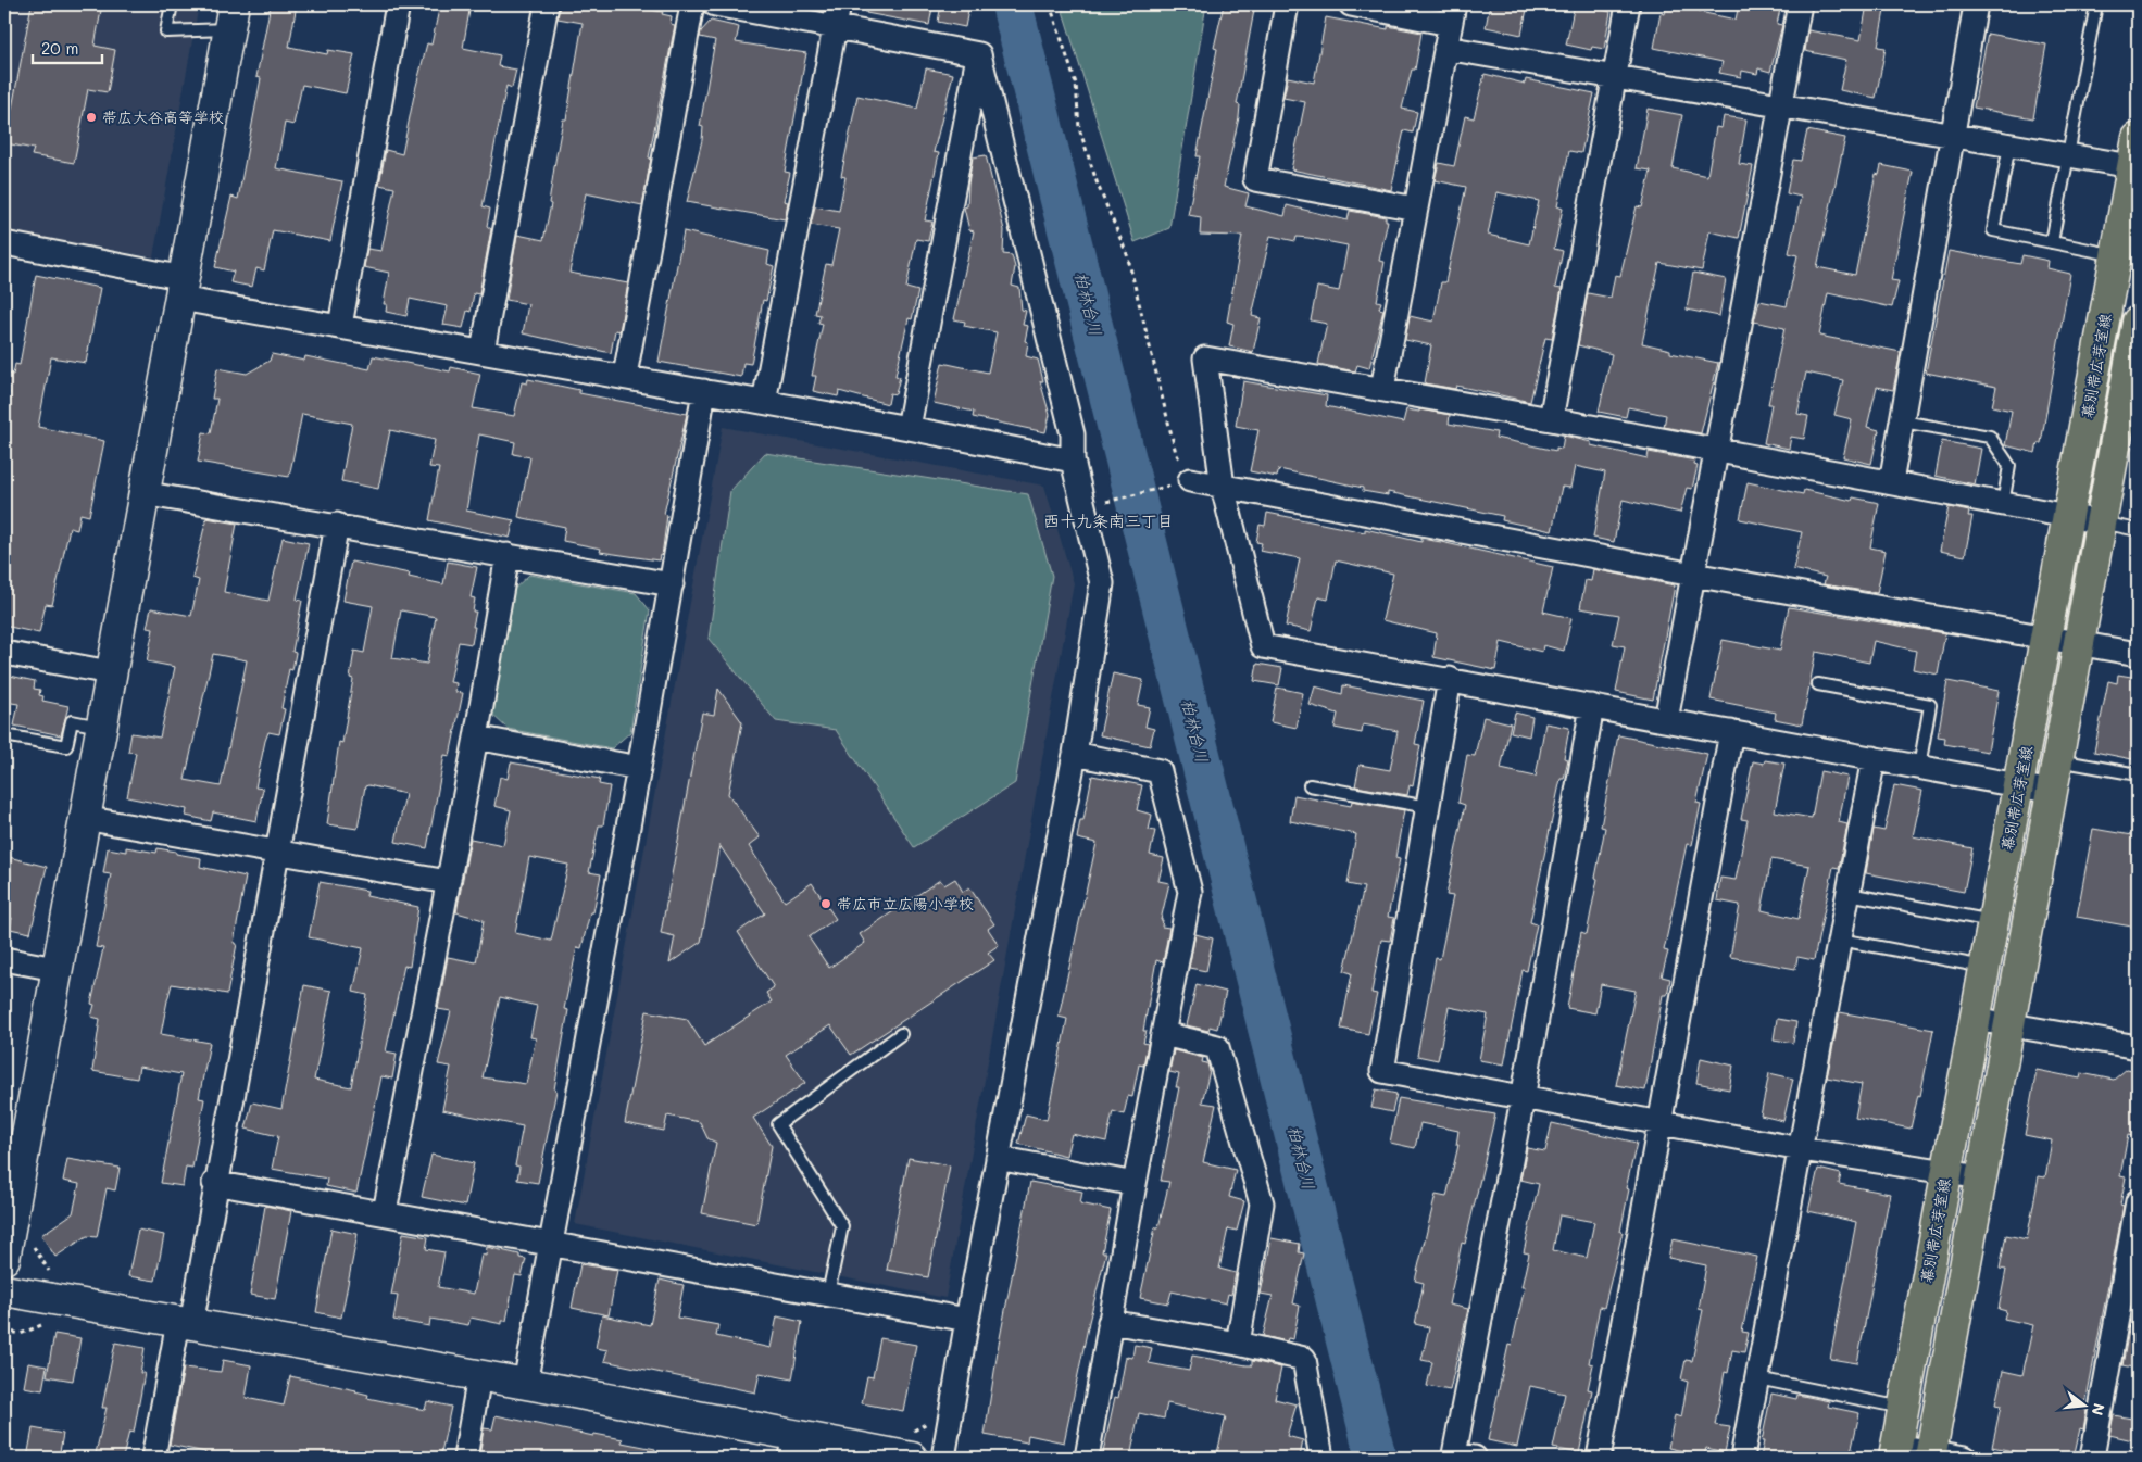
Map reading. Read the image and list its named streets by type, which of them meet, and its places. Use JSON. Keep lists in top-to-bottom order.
{
  "streets": {
    "main road": ["幕別帯広芽室線"]
  },
  "districts": ["西十九条南三丁目"],
  "water": ["柏林台川"],
  "places": ["帯広大谷高等学校", "帯広市立広陽小学校"],
  "scale_bar": "20 m",
  "north": "right"
}
